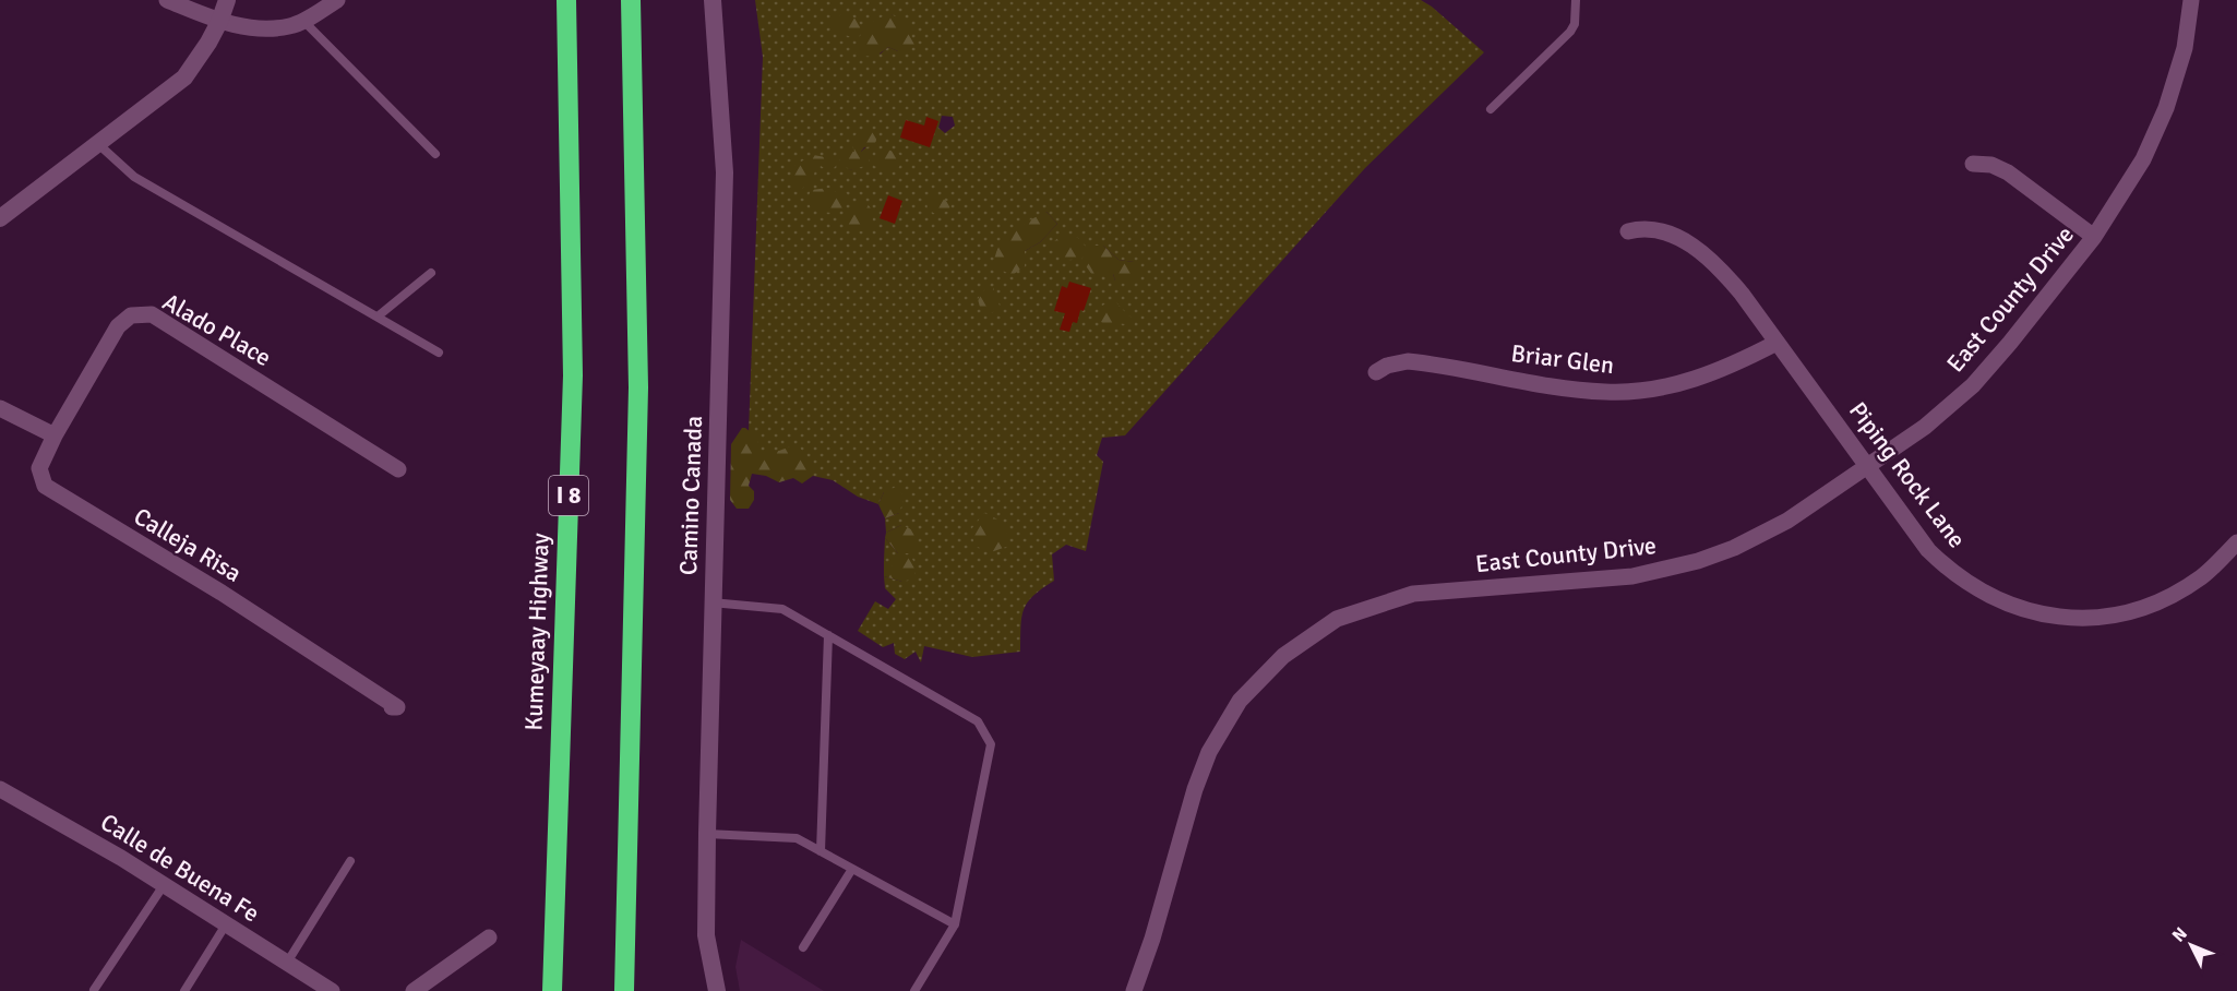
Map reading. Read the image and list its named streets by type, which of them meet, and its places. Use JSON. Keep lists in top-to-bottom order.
{
  "streets": {
    "highway": ["I 8", "Kumeyaay Highway"],
    "street": [
      "East County Drive",
      "Alado Place",
      "Briar Glen",
      "Piping Rock Lane",
      "Camino Canada",
      "Calleja Risa",
      "Calle de Buena Fe"
    ]
  },
  "crossings": [
    ["East County Drive", "Piping Rock Lane"],
    ["Alado Place", "Calleja Risa"],
    ["Briar Glen", "Piping Rock Lane"]
  ],
  "north": "top left"
}
